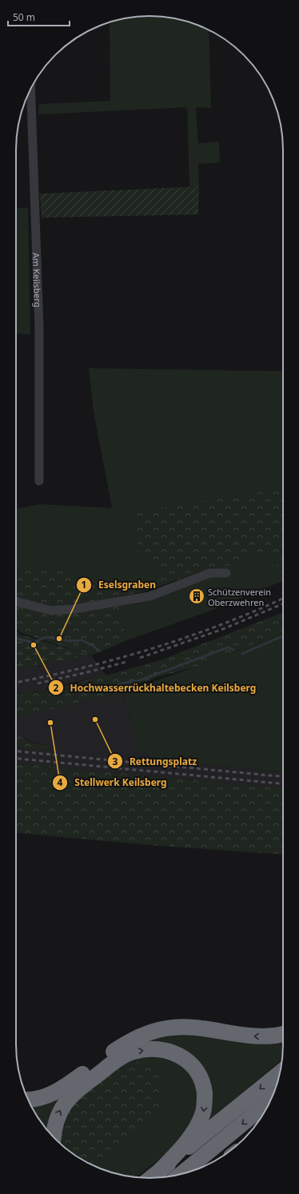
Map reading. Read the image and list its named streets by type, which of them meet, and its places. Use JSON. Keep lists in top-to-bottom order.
{
  "streets": {
    "street": ["Am Keilsberg"]
  },
  "places": {
    "building": ["Schützenverein Oberzwehren"],
    "other": [
      "Eselsgraben",
      "Hochwasserrückhaltebecken Keilsberg",
      "Rettungsplatz",
      "Stellwerk Keilsberg"
    ]
  },
  "scale_bar": "50 m"
}
